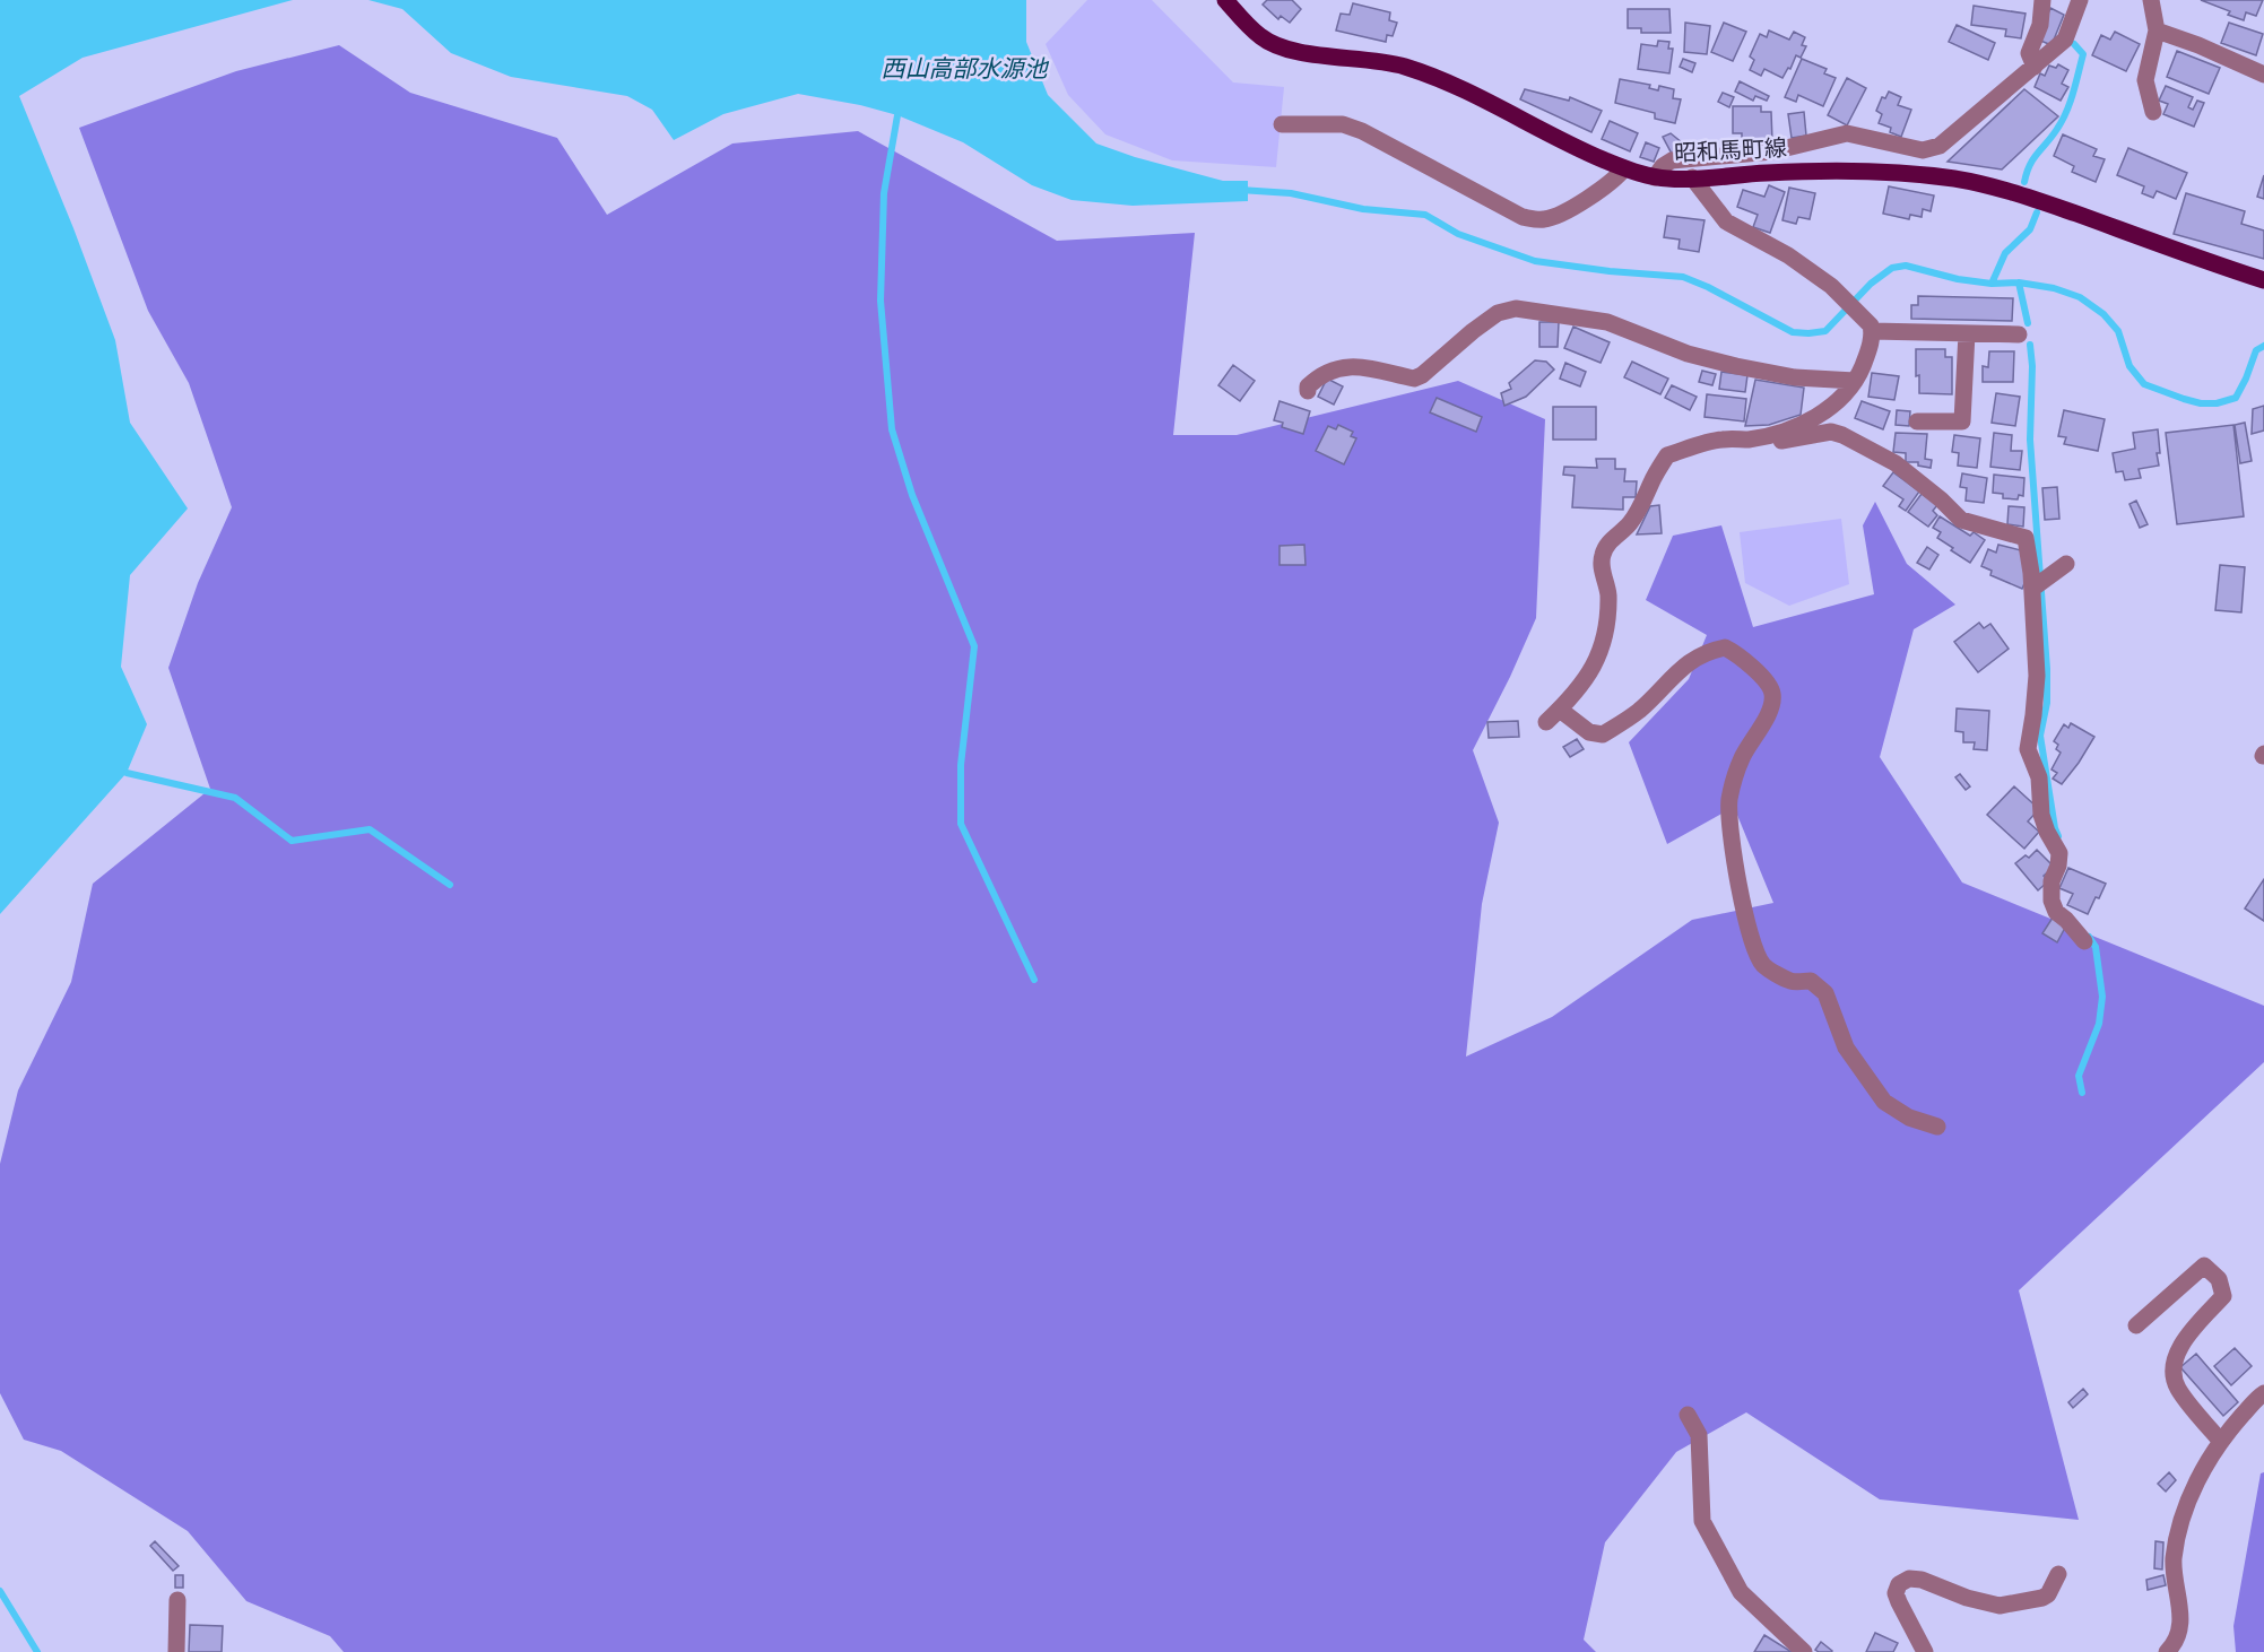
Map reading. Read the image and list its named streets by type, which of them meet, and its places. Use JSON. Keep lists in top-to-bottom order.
{
  "streets": {
    "main road": ["昭和馬町線"]
  },
  "water": ["西山高部水源池"]
}
